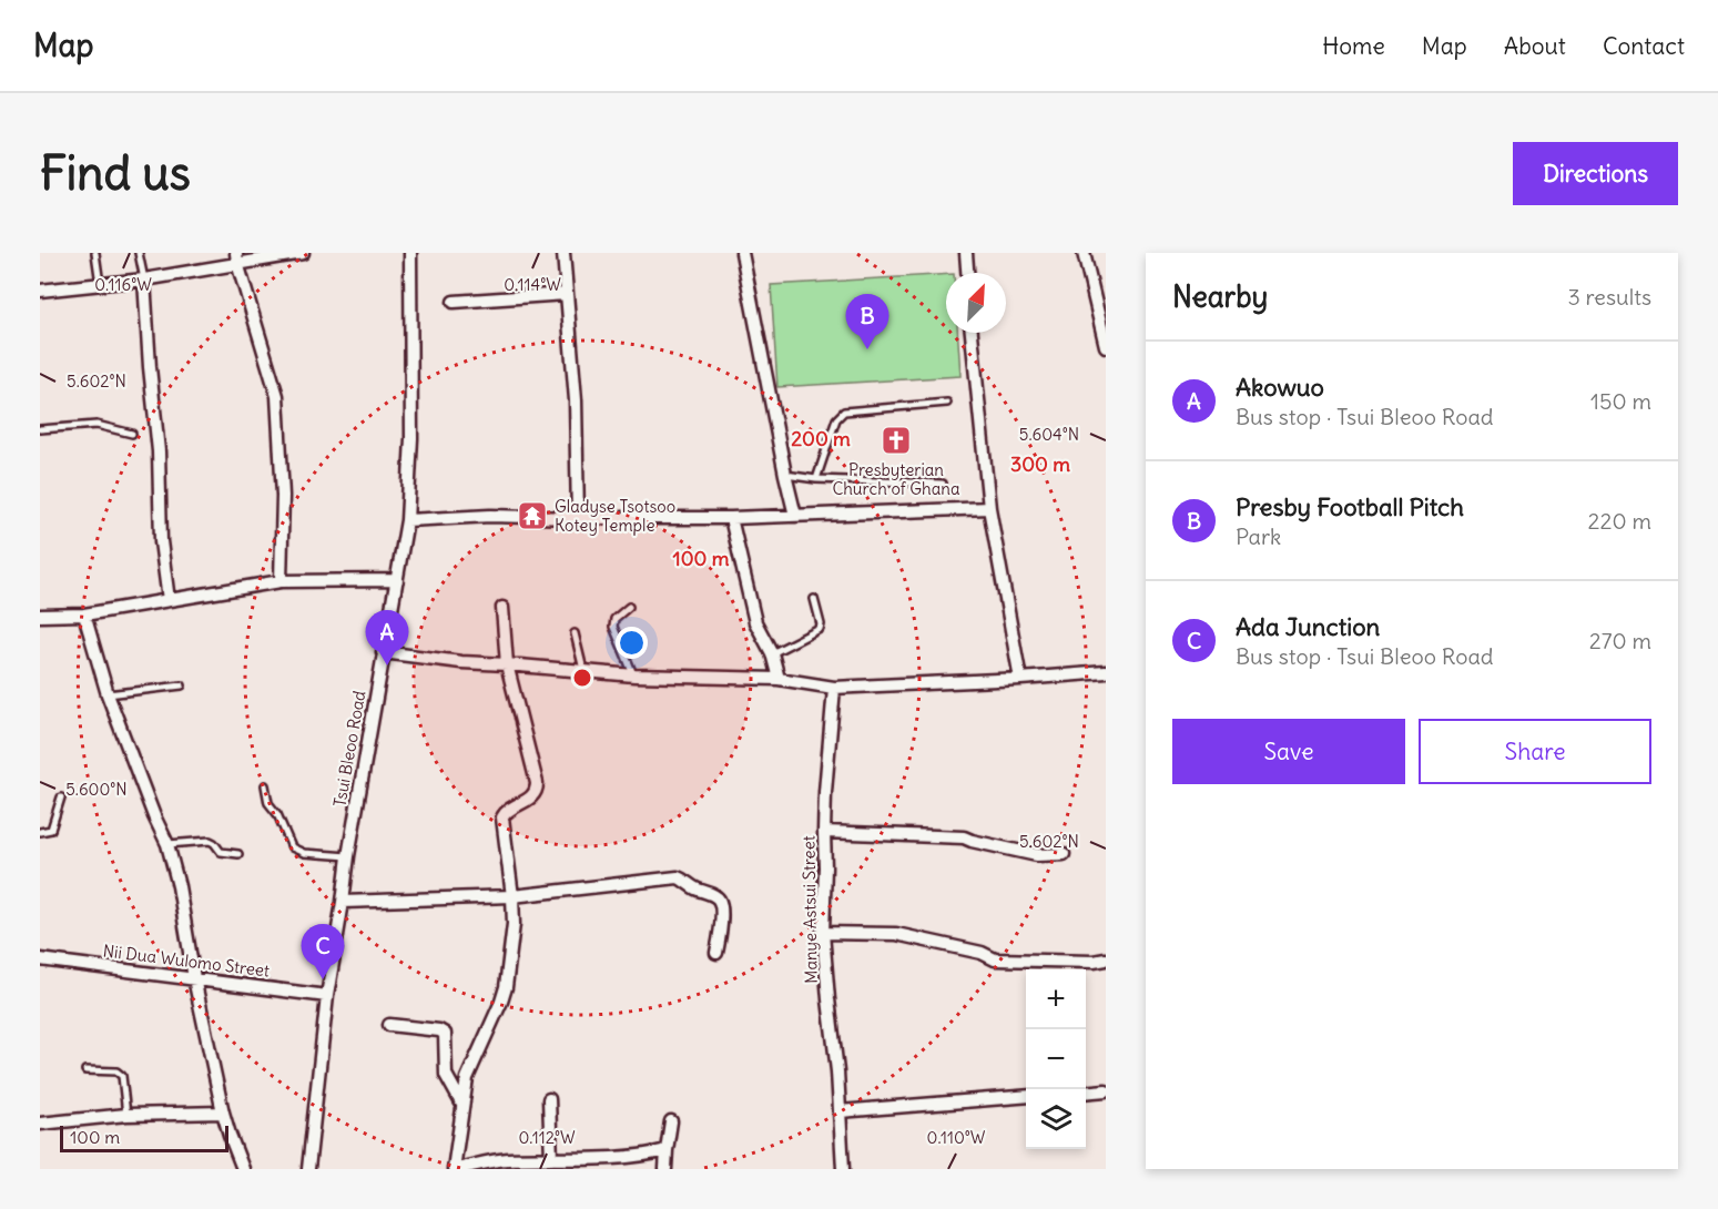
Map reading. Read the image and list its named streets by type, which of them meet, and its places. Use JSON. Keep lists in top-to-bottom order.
{
  "streets": {
    "street": ["Tsui Bleoo Road", "Manye Astsui Street", "Nii Dua Wulomo Street"]
  },
  "crossings": [
    ["Tsui Bleoo Road", "Nii Dua Wulomo Street"]
  ],
  "places": {
    "church": ["Presbyterian Church of Ghana"],
    "temple": ["Gladyse Tsotsoo Kotey Temple"]
  },
  "scale_bar": "100 m",
  "north": "top right",
  "page": {
    "header": "Map",
    "nav": [
      "Home",
      "Map",
      "About",
      "Contact"
    ],
    "buttons": [
      "Directions",
      ["Save", "Share"]
    ],
    "title": "Find us",
    "heading": ["Nearby", "3 results"],
    "pins": ["B", "A", "C"],
    "list": [
      {
        "mark": "A",
        "name": "Akowuo",
        "note": "Bus stop · Tsui Bleoo Road",
        "value": "150 m"
      },
      {
        "mark": "B",
        "name": "Presby Football Pitch",
        "note": "Park",
        "value": "220 m"
      },
      {
        "mark": "C",
        "name": "Ada Junction",
        "note": "Bus stop · Tsui Bleoo Road",
        "value": "270 m"
      }
    ],
    "map_buttons": ["+", "−"],
    "scale": "100 m"
  },
  "coordinates": [
    "0.114°W",
    "0.116°W",
    "5.602°N",
    "5.604°N",
    "5.600°N",
    "0.112°W",
    "0.110°W"
  ],
  "rings": ["200 m", "300 m", "100 m"]
}
